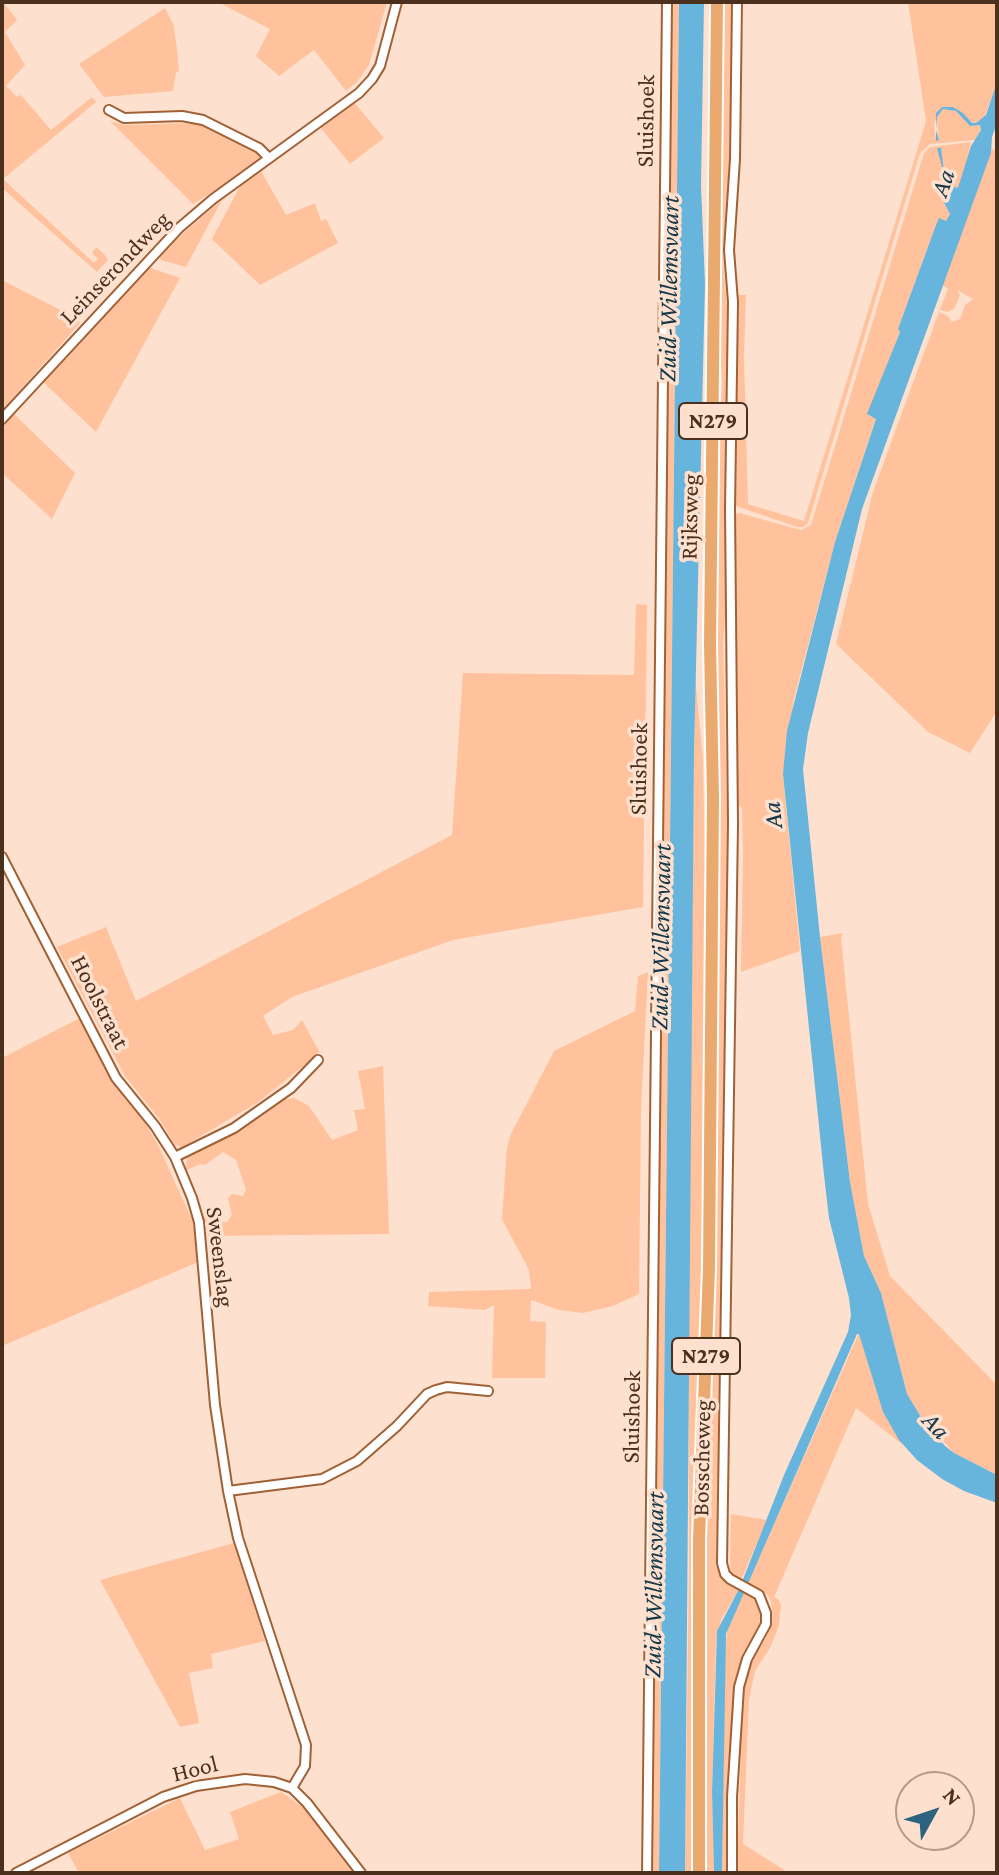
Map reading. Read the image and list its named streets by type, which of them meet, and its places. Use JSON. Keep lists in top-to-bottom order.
{
  "streets": {
    "main road": ["N279", "Rijksweg", "Bosscheweg"],
    "street": [
      "Sluishoek",
      "Leinserondweg",
      "Hoolstraat",
      "Sweenslag",
      "Hool"
    ]
  },
  "crossings": [
    ["Rijksweg", "Bosscheweg"],
    ["Hoolstraat", "Sweenslag"],
    ["Sweenslag", "Hool"]
  ],
  "water": ["Aa", "Zuid-Willemsvaart"],
  "north": "top right"
}
